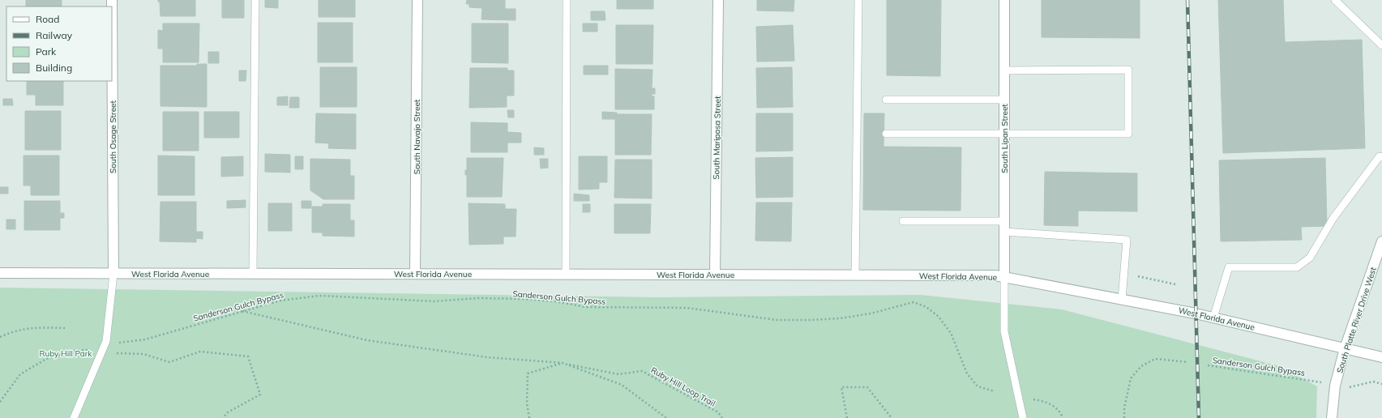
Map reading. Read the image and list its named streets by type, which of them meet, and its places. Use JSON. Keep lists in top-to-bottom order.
{
  "streets": {
    "street": [
      "South Osage Street",
      "South Navajo Street",
      "South Mariposa Street",
      "South Lipan Street",
      "West Florida Avenue",
      "South Platte River Drive West"
    ],
    "path": ["Sanderson Gulch Bypass", "Ruby Hill Loop Trail"]
  },
  "crossings": [
    ["South Osage Street", "West Florida Avenue"],
    ["South Navajo Street", "West Florida Avenue"],
    ["South Mariposa Street", "West Florida Avenue"],
    ["South Lipan Street", "West Florida Avenue"],
    ["West Florida Avenue", "South Platte River Drive West"]
  ],
  "parks": ["Ruby Hill Park"],
  "legend": [
    "Road",
    "Railway",
    "Park",
    "Building"
  ]
}
